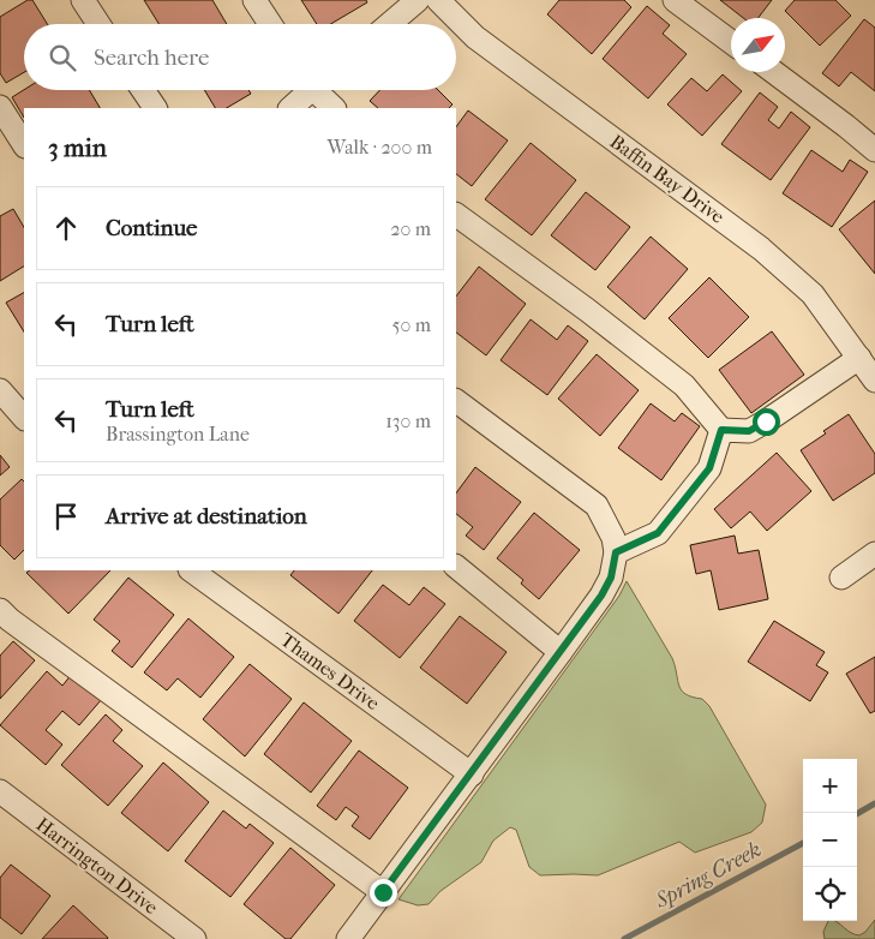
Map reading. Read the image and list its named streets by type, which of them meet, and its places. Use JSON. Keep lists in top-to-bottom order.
{
  "streets": {
    "street": ["Baffin Bay Drive", "Thames Drive", "Harrington Drive"]
  },
  "water": ["Spring Creek"],
  "north": "top right",
  "page": {
    "search": "Search here",
    "heading": ["3 min", "Walk · 200 m"],
    "list": [
      ["Continue", "20 m"],
      ["Turn left", "50 m"],
      ["Turn left", "Brassington Lane", "130 m"],
      "Arrive at destination"
    ],
    "map_buttons": ["+", "−"]
  }
}
